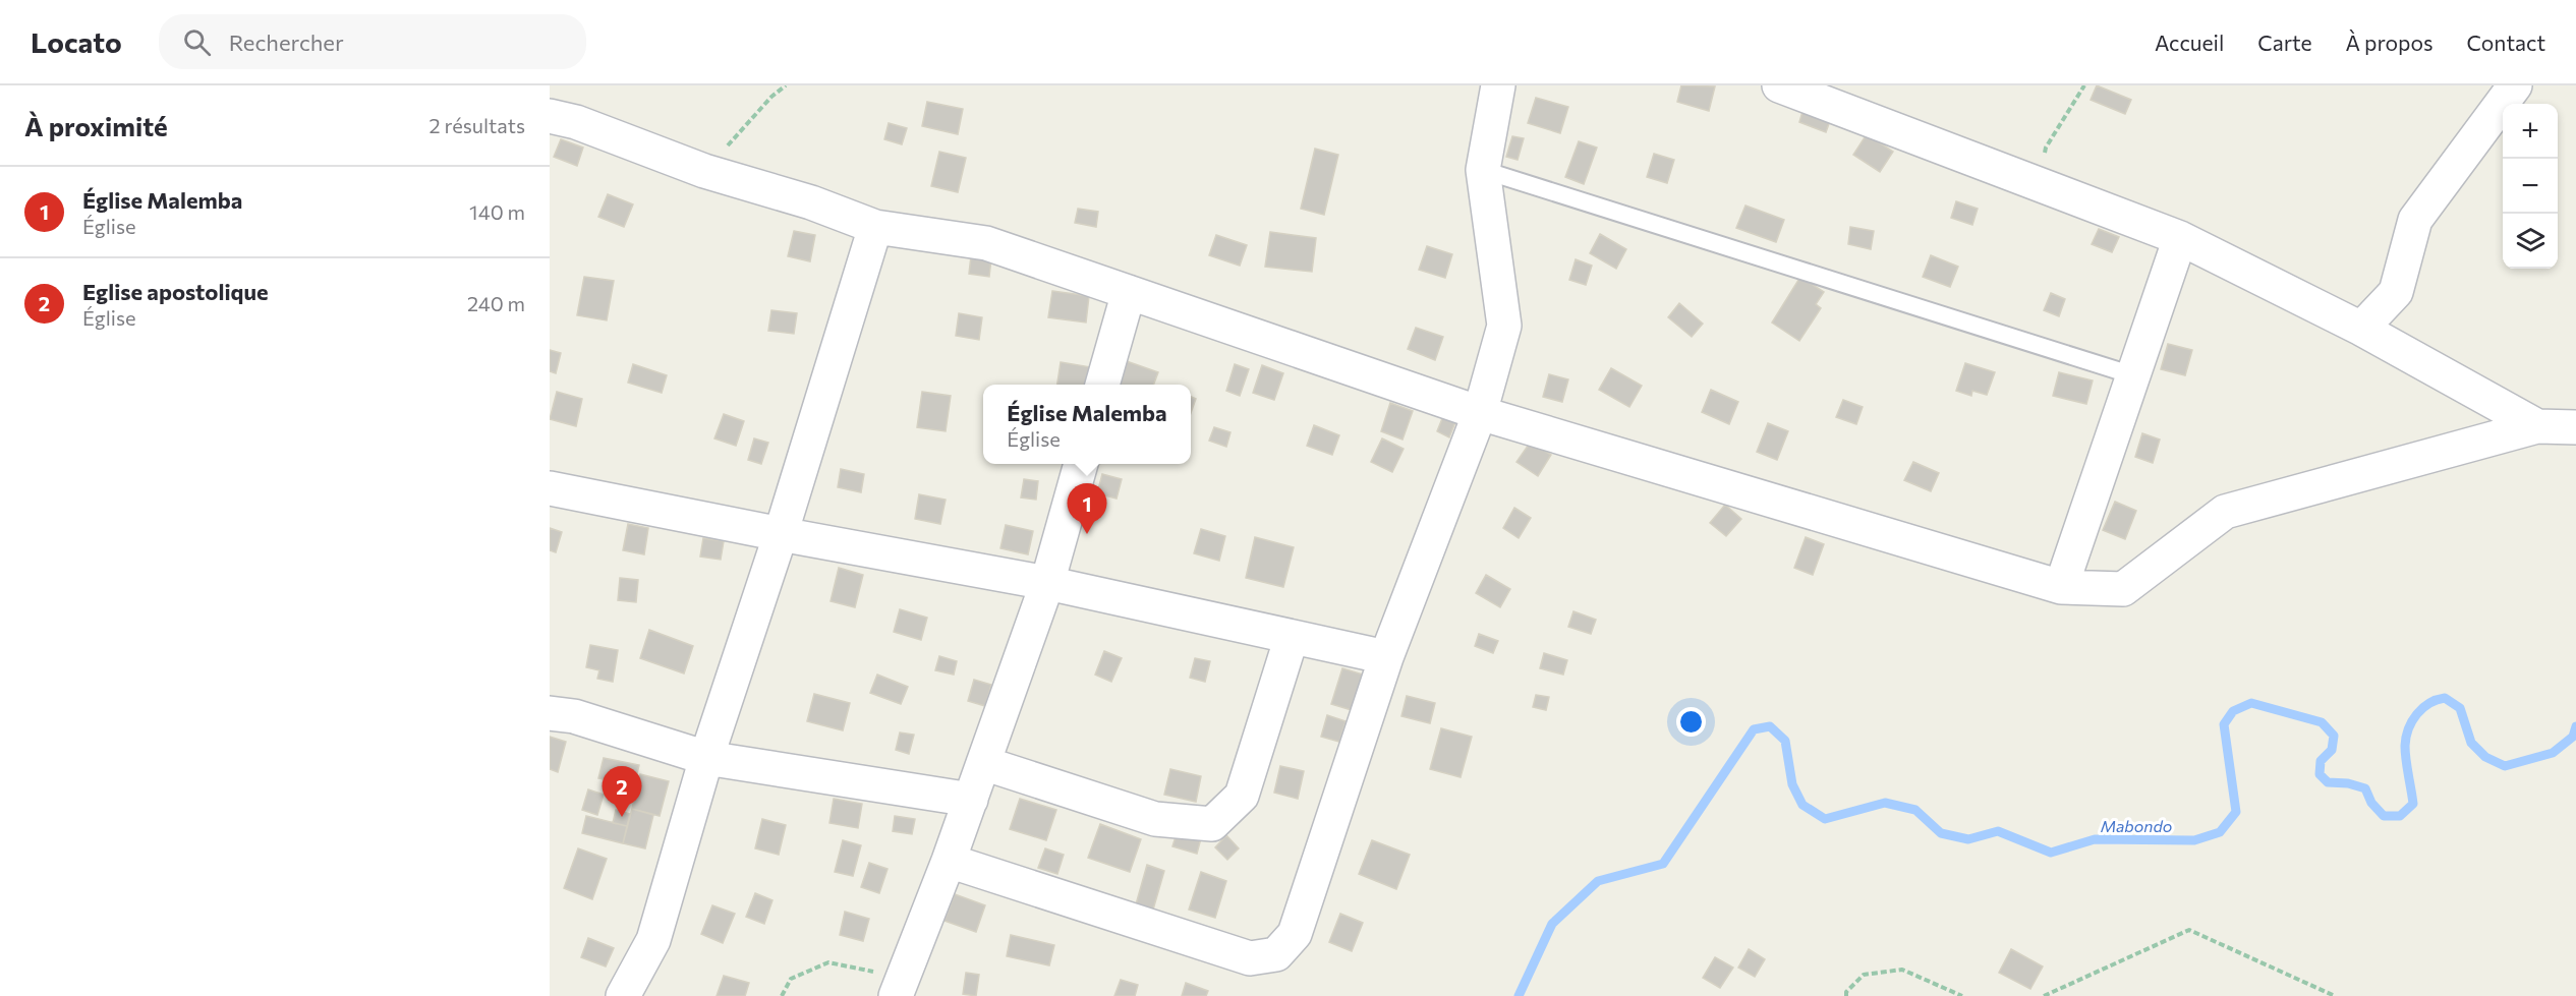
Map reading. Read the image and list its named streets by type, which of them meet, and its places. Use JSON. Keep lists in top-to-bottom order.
{
  "water": ["Mabondo"],
  "page": {
    "header": "Locato",
    "search": "Rechercher",
    "nav": [
      "Accueil",
      "Carte",
      "À propos",
      "Contact"
    ],
    "heading": ["À proximité", "2 résultats"],
    "map_buttons": ["+", "−"],
    "list": [
      {
        "mark": "1",
        "name": "Église Malemba",
        "note": "Église",
        "value": "140 m"
      },
      {
        "mark": "2",
        "name": "Eglise apostolique",
        "note": "Église",
        "value": "240 m"
      }
    ],
    "popup": ["Église Malemba", "Église"],
    "pins": ["1", "2"]
  }
}
